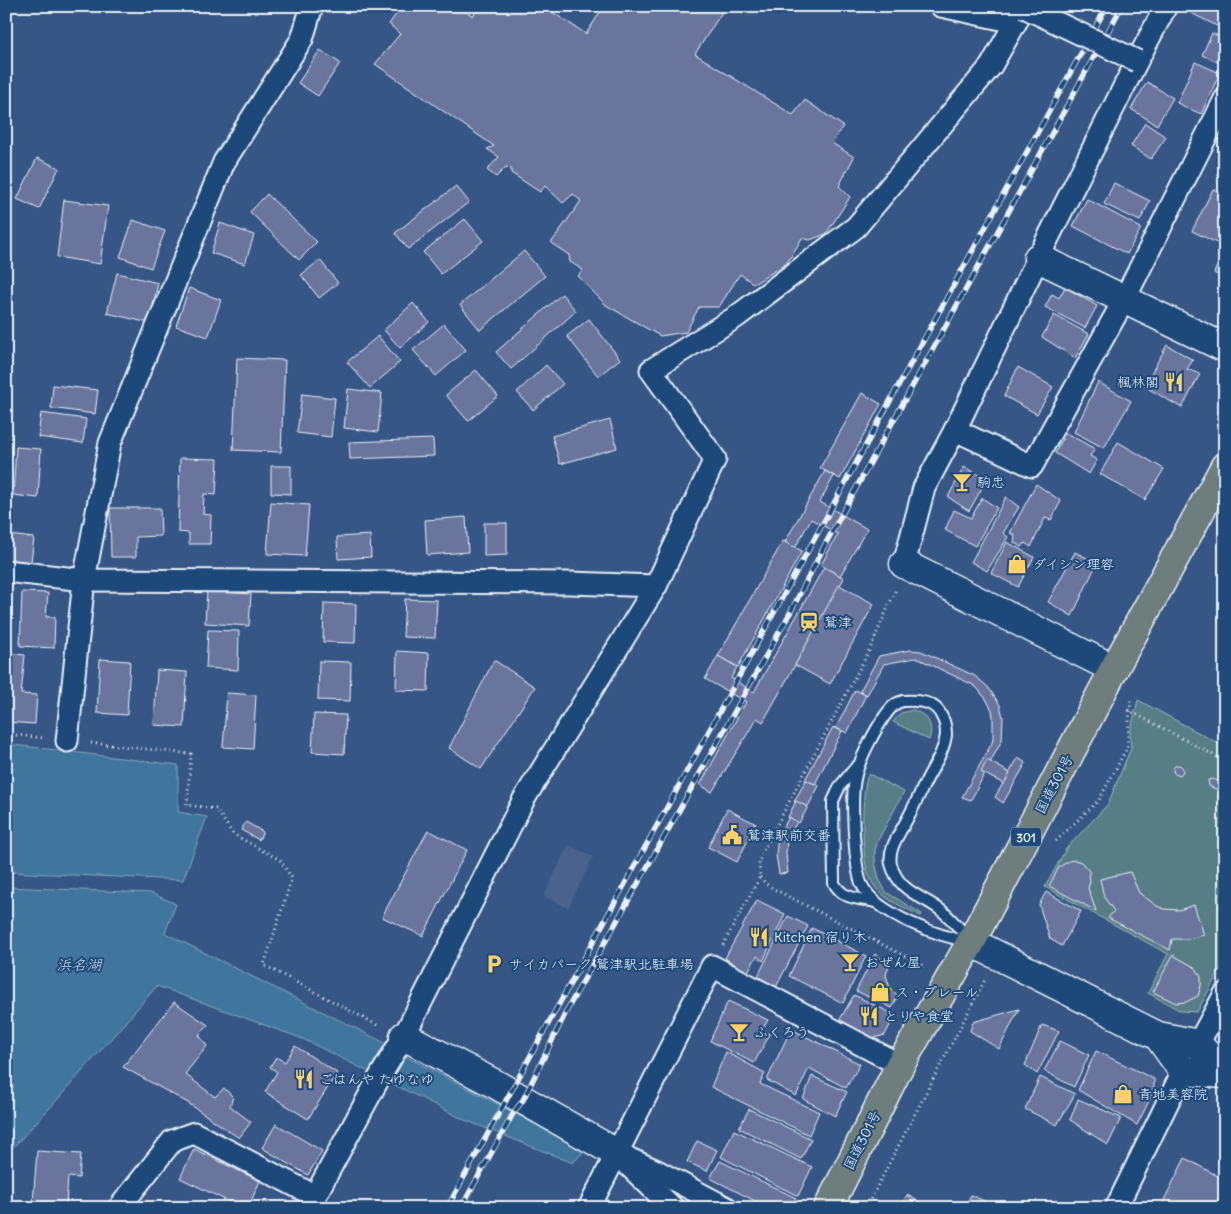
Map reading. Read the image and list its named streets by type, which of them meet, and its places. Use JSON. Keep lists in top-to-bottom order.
{
  "streets": {
    "highway": ["国道301号", "301"]
  },
  "water": ["浜名湖"],
  "places": {
    "restaurant": [
      "楓林閣",
      "Kitchen 宿り木",
      "とりや食堂",
      "ごはんや たゆなゆ"
    ],
    "bar": ["駒忠", "おぜん屋", "ふくろう"],
    "shop": ["ダイシン理容", "ス・プレール", "青地美容院"],
    "station": ["鷲津"],
    "public building": ["鷲津駅前交番"],
    "parking": ["サイカパーク 鷲津駅北駐車場"]
  }
}
